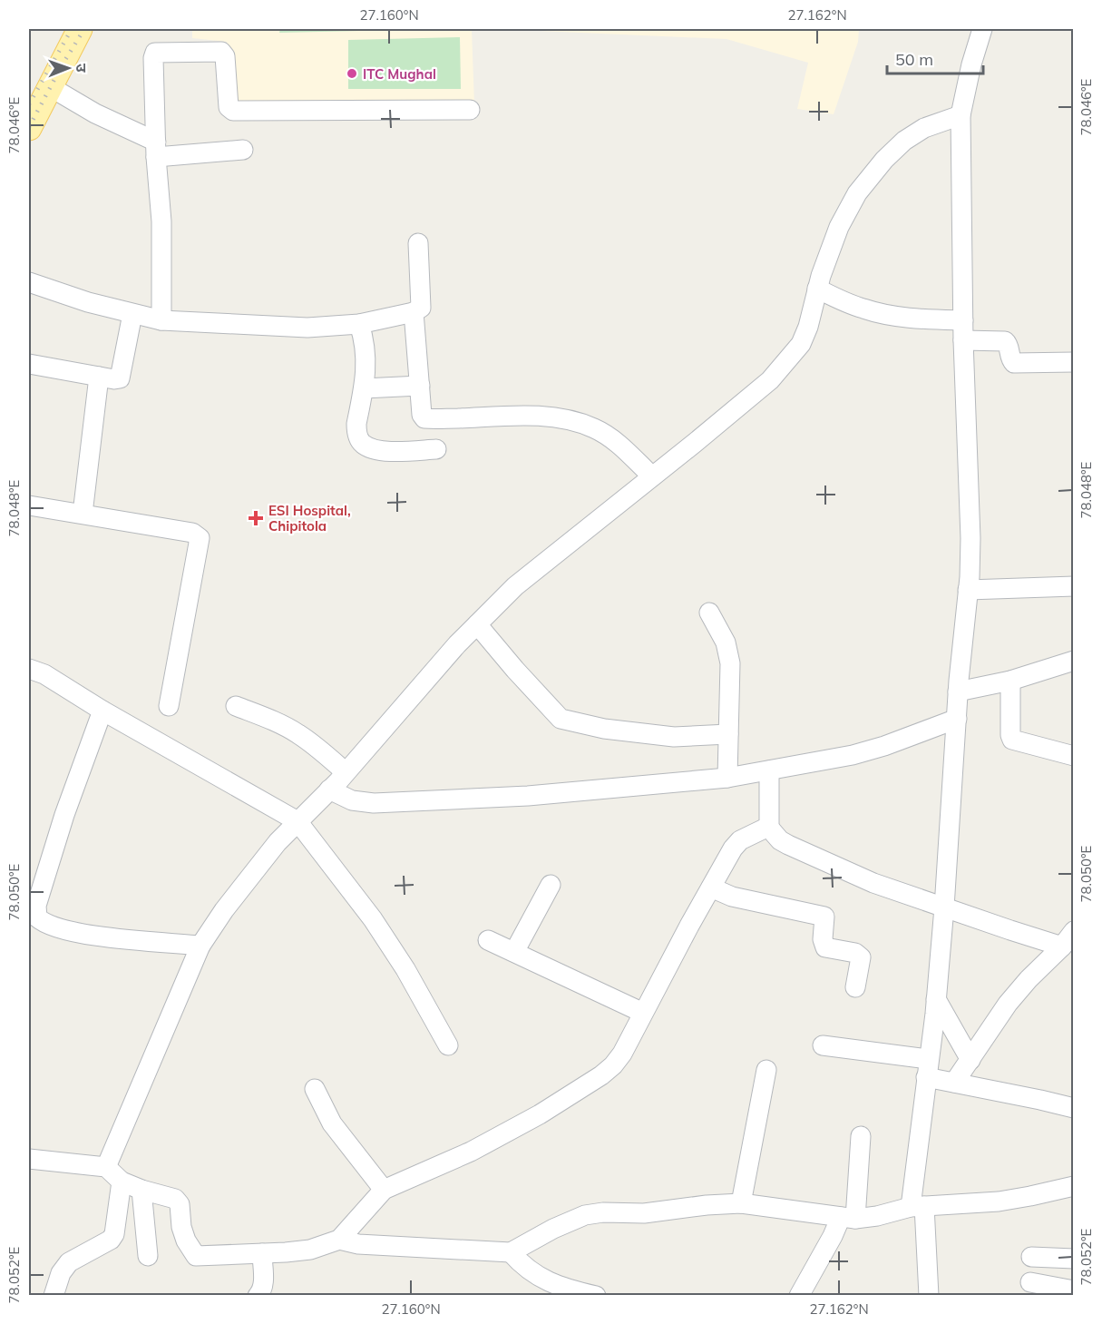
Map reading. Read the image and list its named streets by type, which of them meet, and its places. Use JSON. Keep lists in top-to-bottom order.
{
  "places": {
    "other": ["ITC Mughal"],
    "health": ["ESI Hospital, Chipitola"]
  },
  "scale_bar": "50 m",
  "north": "right",
  "coordinates": [
    "27.160°N",
    "27.162°N",
    "78.046°E",
    "78.048°E",
    "78.050°E",
    "78.052°E"
  ]
}
